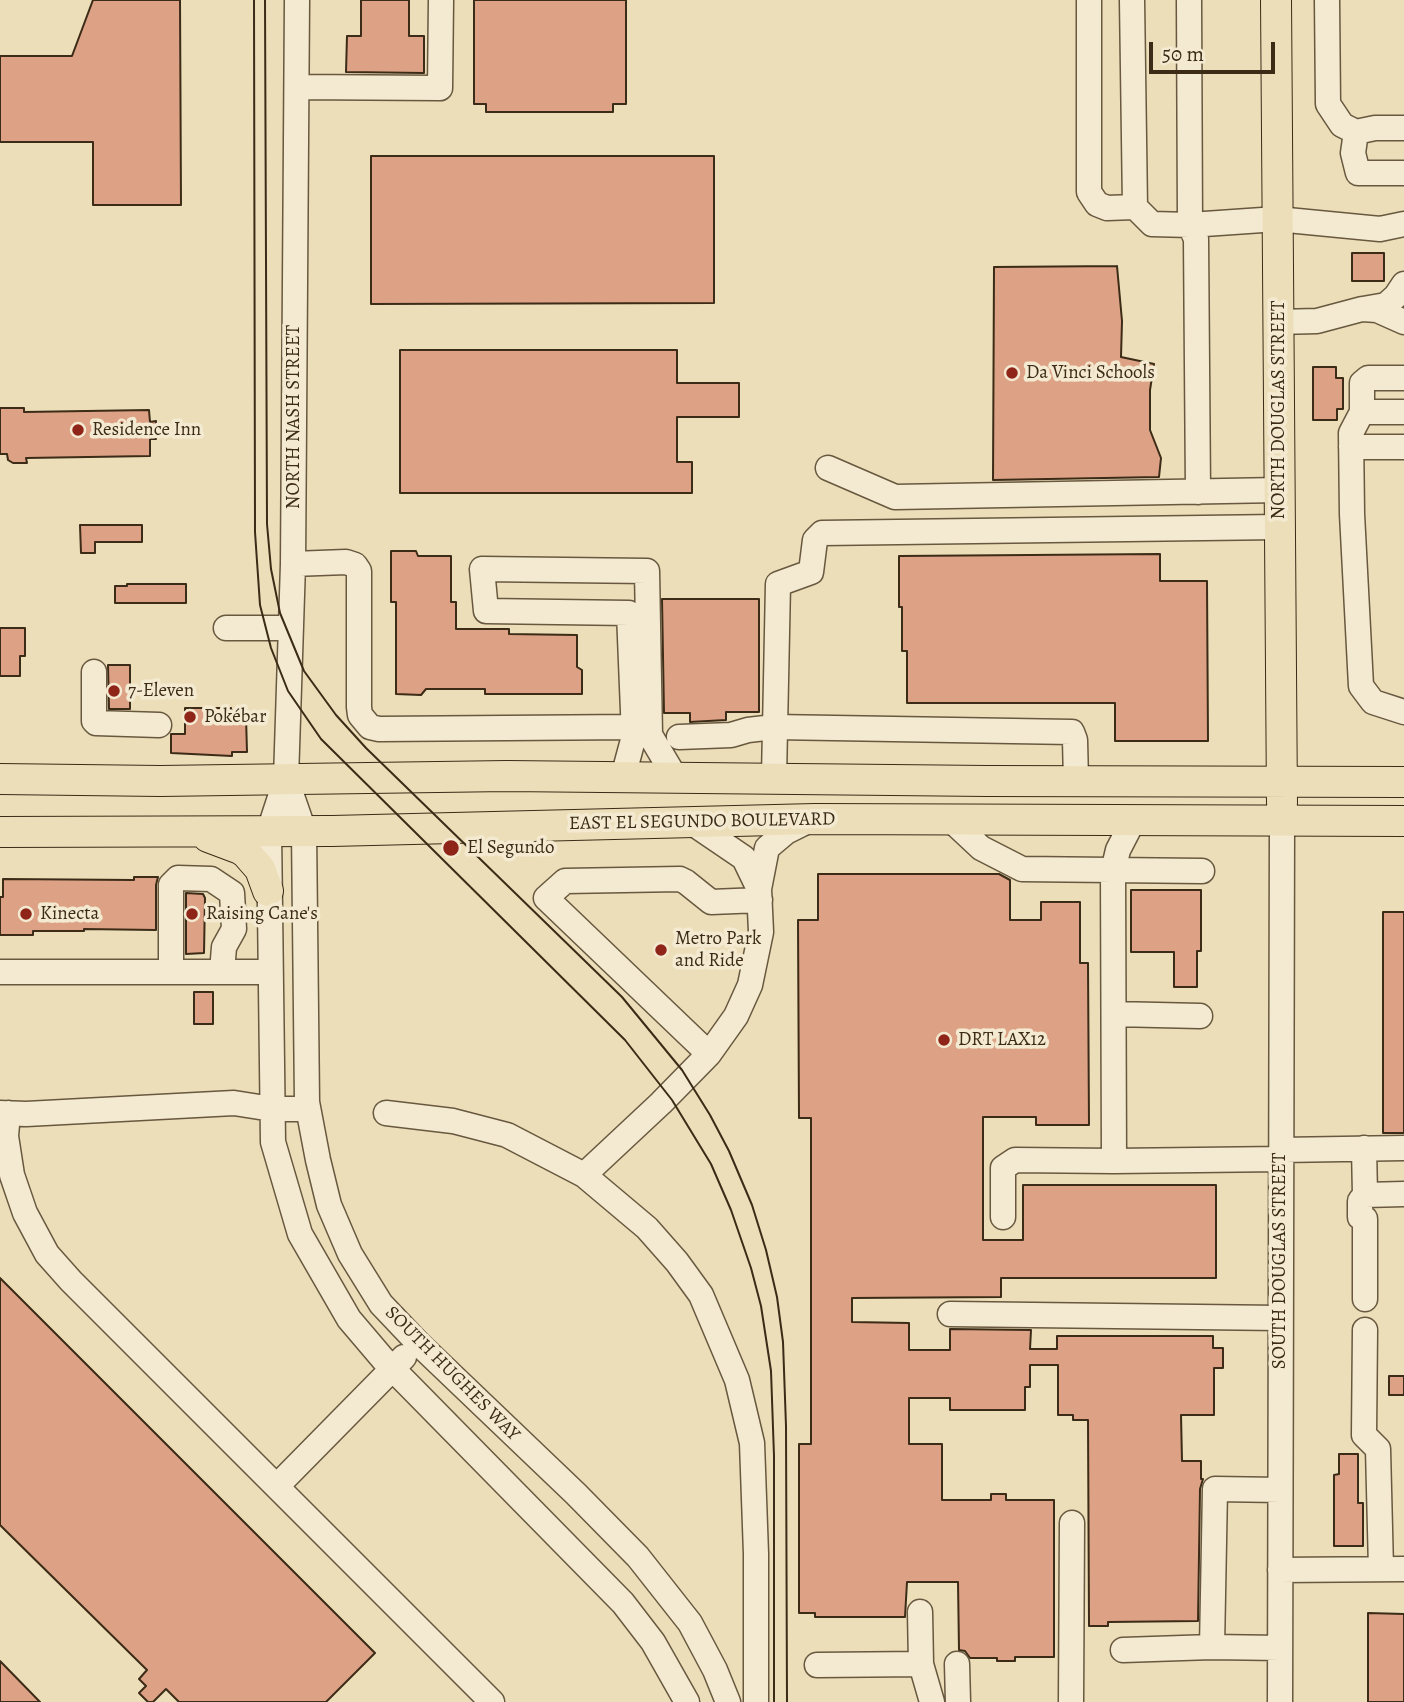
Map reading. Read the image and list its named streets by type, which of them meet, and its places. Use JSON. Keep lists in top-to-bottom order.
{
  "streets": {
    "main road": ["NORTH DOUGLAS STREET", "EAST EL SEGUNDO BOULEVARD"],
    "street": ["NORTH NASH STREET", "SOUTH DOUGLAS STREET", "SOUTH HUGHES WAY"]
  },
  "crossings": [
    ["NORTH DOUGLAS STREET", "EAST EL SEGUNDO BOULEVARD"],
    ["NORTH DOUGLAS STREET", "SOUTH DOUGLAS STREET"],
    ["NORTH NASH STREET", "EAST EL SEGUNDO BOULEVARD"],
    ["NORTH NASH STREET", "SOUTH HUGHES WAY"],
    ["EAST EL SEGUNDO BOULEVARD", "SOUTH DOUGLAS STREET"],
    ["EAST EL SEGUNDO BOULEVARD", "SOUTH HUGHES WAY"]
  ],
  "places": [
    "Da Vinci Schools",
    "Residence Inn",
    "7-Eleven",
    "Pokébar",
    "El Segundo",
    "Kinecta",
    "Raising Cane's",
    "Metro Park and Ride",
    "DRT LAX12"
  ],
  "scale_bar": "50 m"
}
